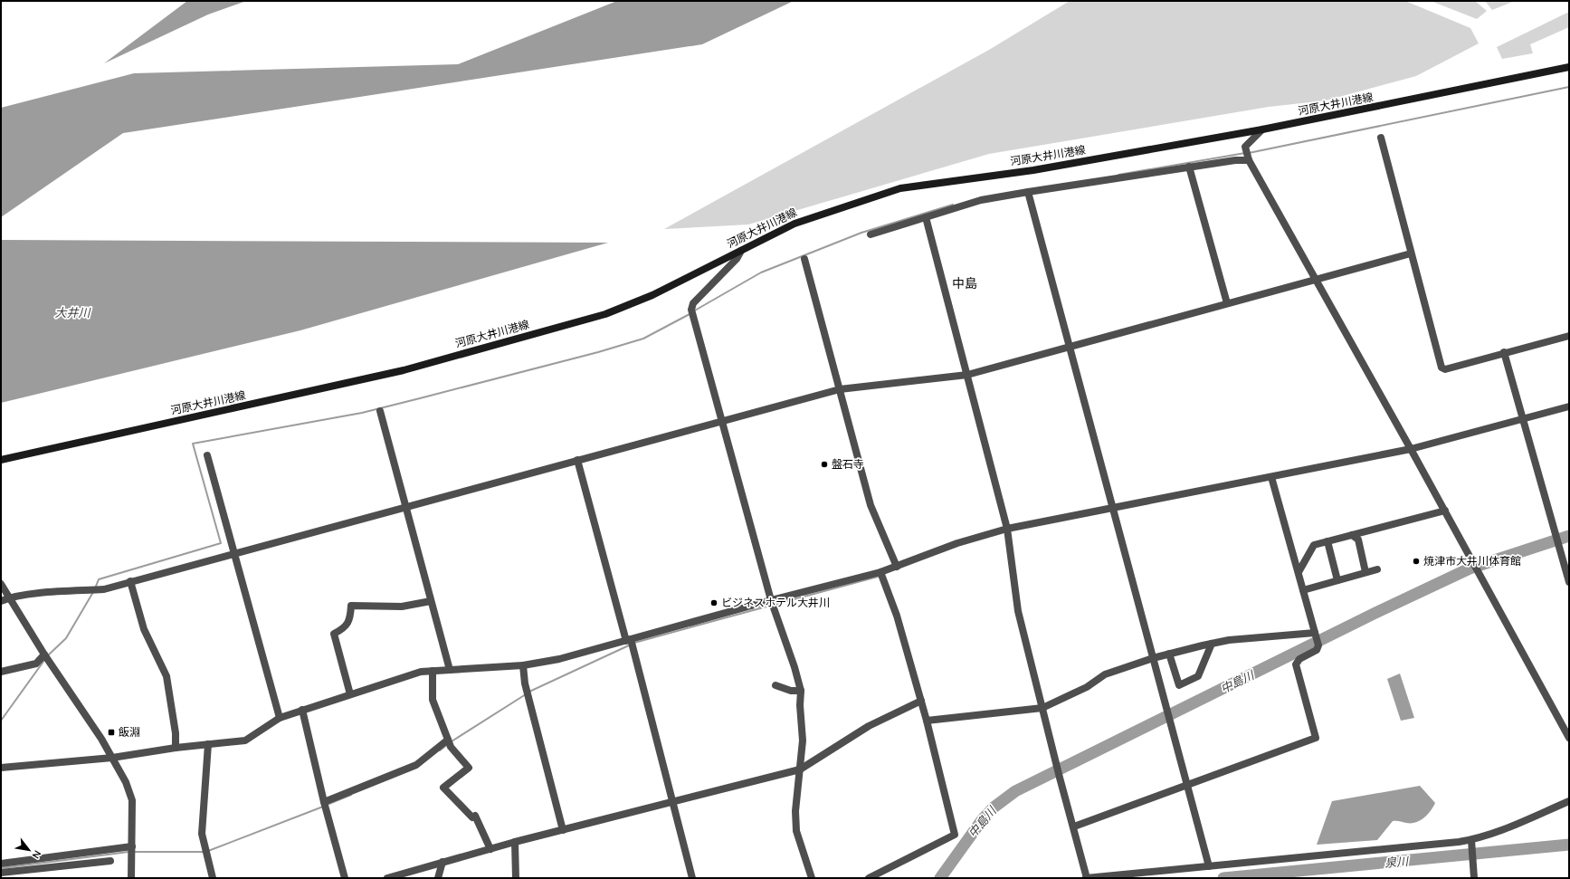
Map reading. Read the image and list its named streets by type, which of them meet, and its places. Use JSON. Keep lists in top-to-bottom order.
{
  "streets": {
    "main road": ["河原大井川港線"]
  },
  "districts": ["中島"],
  "water": ["大井川", "中島川", "泉川"],
  "places": {
    "other": ["盤石寺", "焼津市大井川体育館", "ビジネスホテル大井川"],
    "transit": ["飯淵"]
  },
  "north": "bottom right"
}
